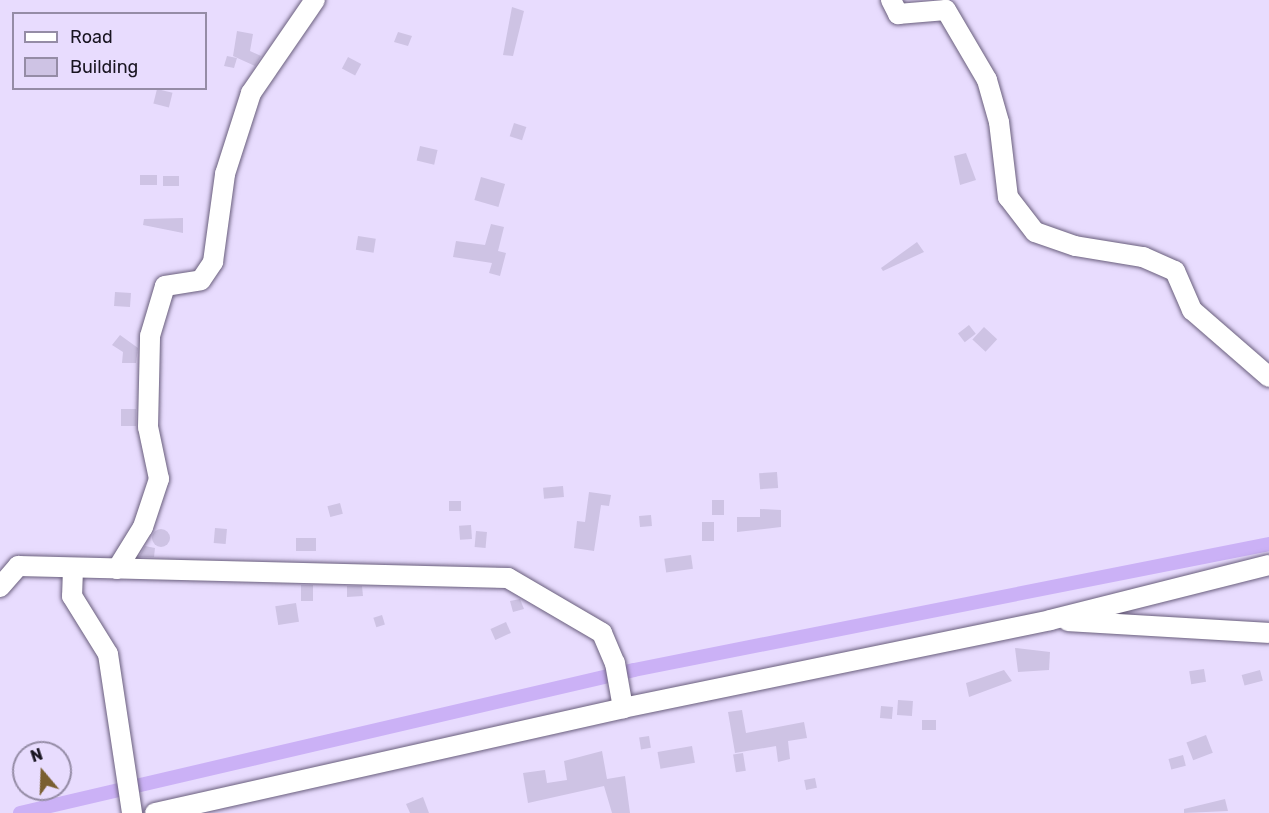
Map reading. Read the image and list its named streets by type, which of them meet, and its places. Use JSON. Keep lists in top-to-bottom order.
{
  "legend": ["Road", "Building"],
  "north": "top"
}
